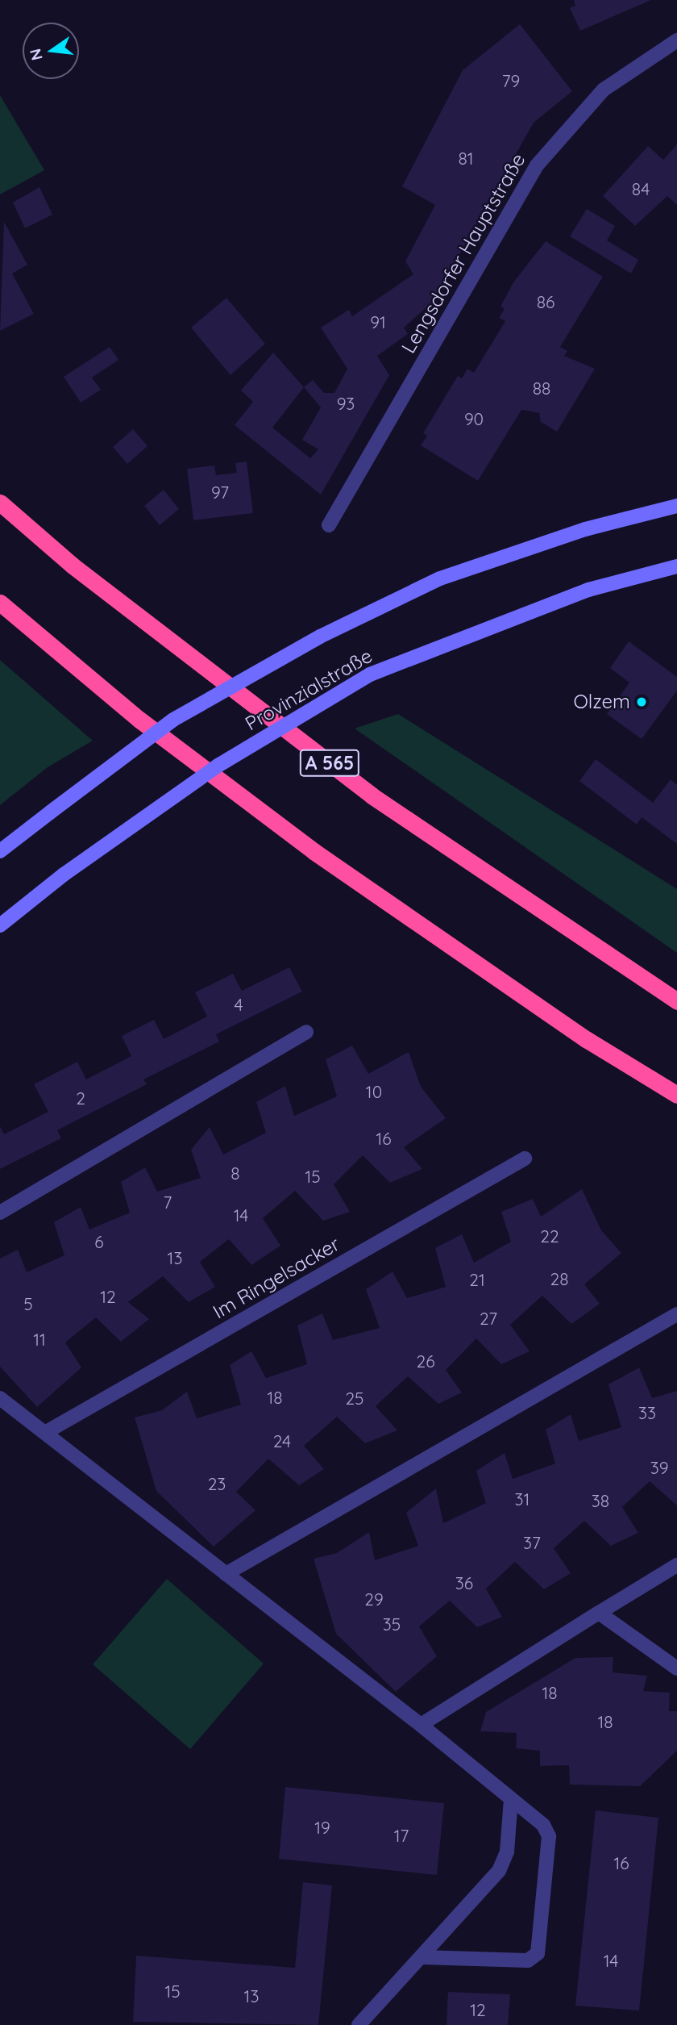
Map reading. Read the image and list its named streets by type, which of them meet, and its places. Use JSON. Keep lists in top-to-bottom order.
{
  "streets": {
    "highway": ["A 565"],
    "main road": ["Provinzialstraße"],
    "street": ["Lengsdorfer Hauptstraße", "Im Ringelsacker"]
  },
  "places": ["Olzem"],
  "house_numbers": [
    "79",
    "81",
    "84",
    "86",
    "91",
    "88",
    "93",
    "90",
    "97",
    "4",
    "10",
    "2",
    "16",
    "8",
    "15",
    "7",
    "14",
    "22",
    "6",
    "13",
    "28",
    "21",
    "12",
    "5",
    "27",
    "11",
    "26",
    "18",
    "25",
    "33",
    "24",
    "39",
    "23",
    "31",
    "38",
    "37",
    "36",
    "29",
    "35",
    "18",
    "18",
    "19",
    "17",
    "16",
    "14",
    "15",
    "13",
    "12"
  ],
  "north": "left"
}
